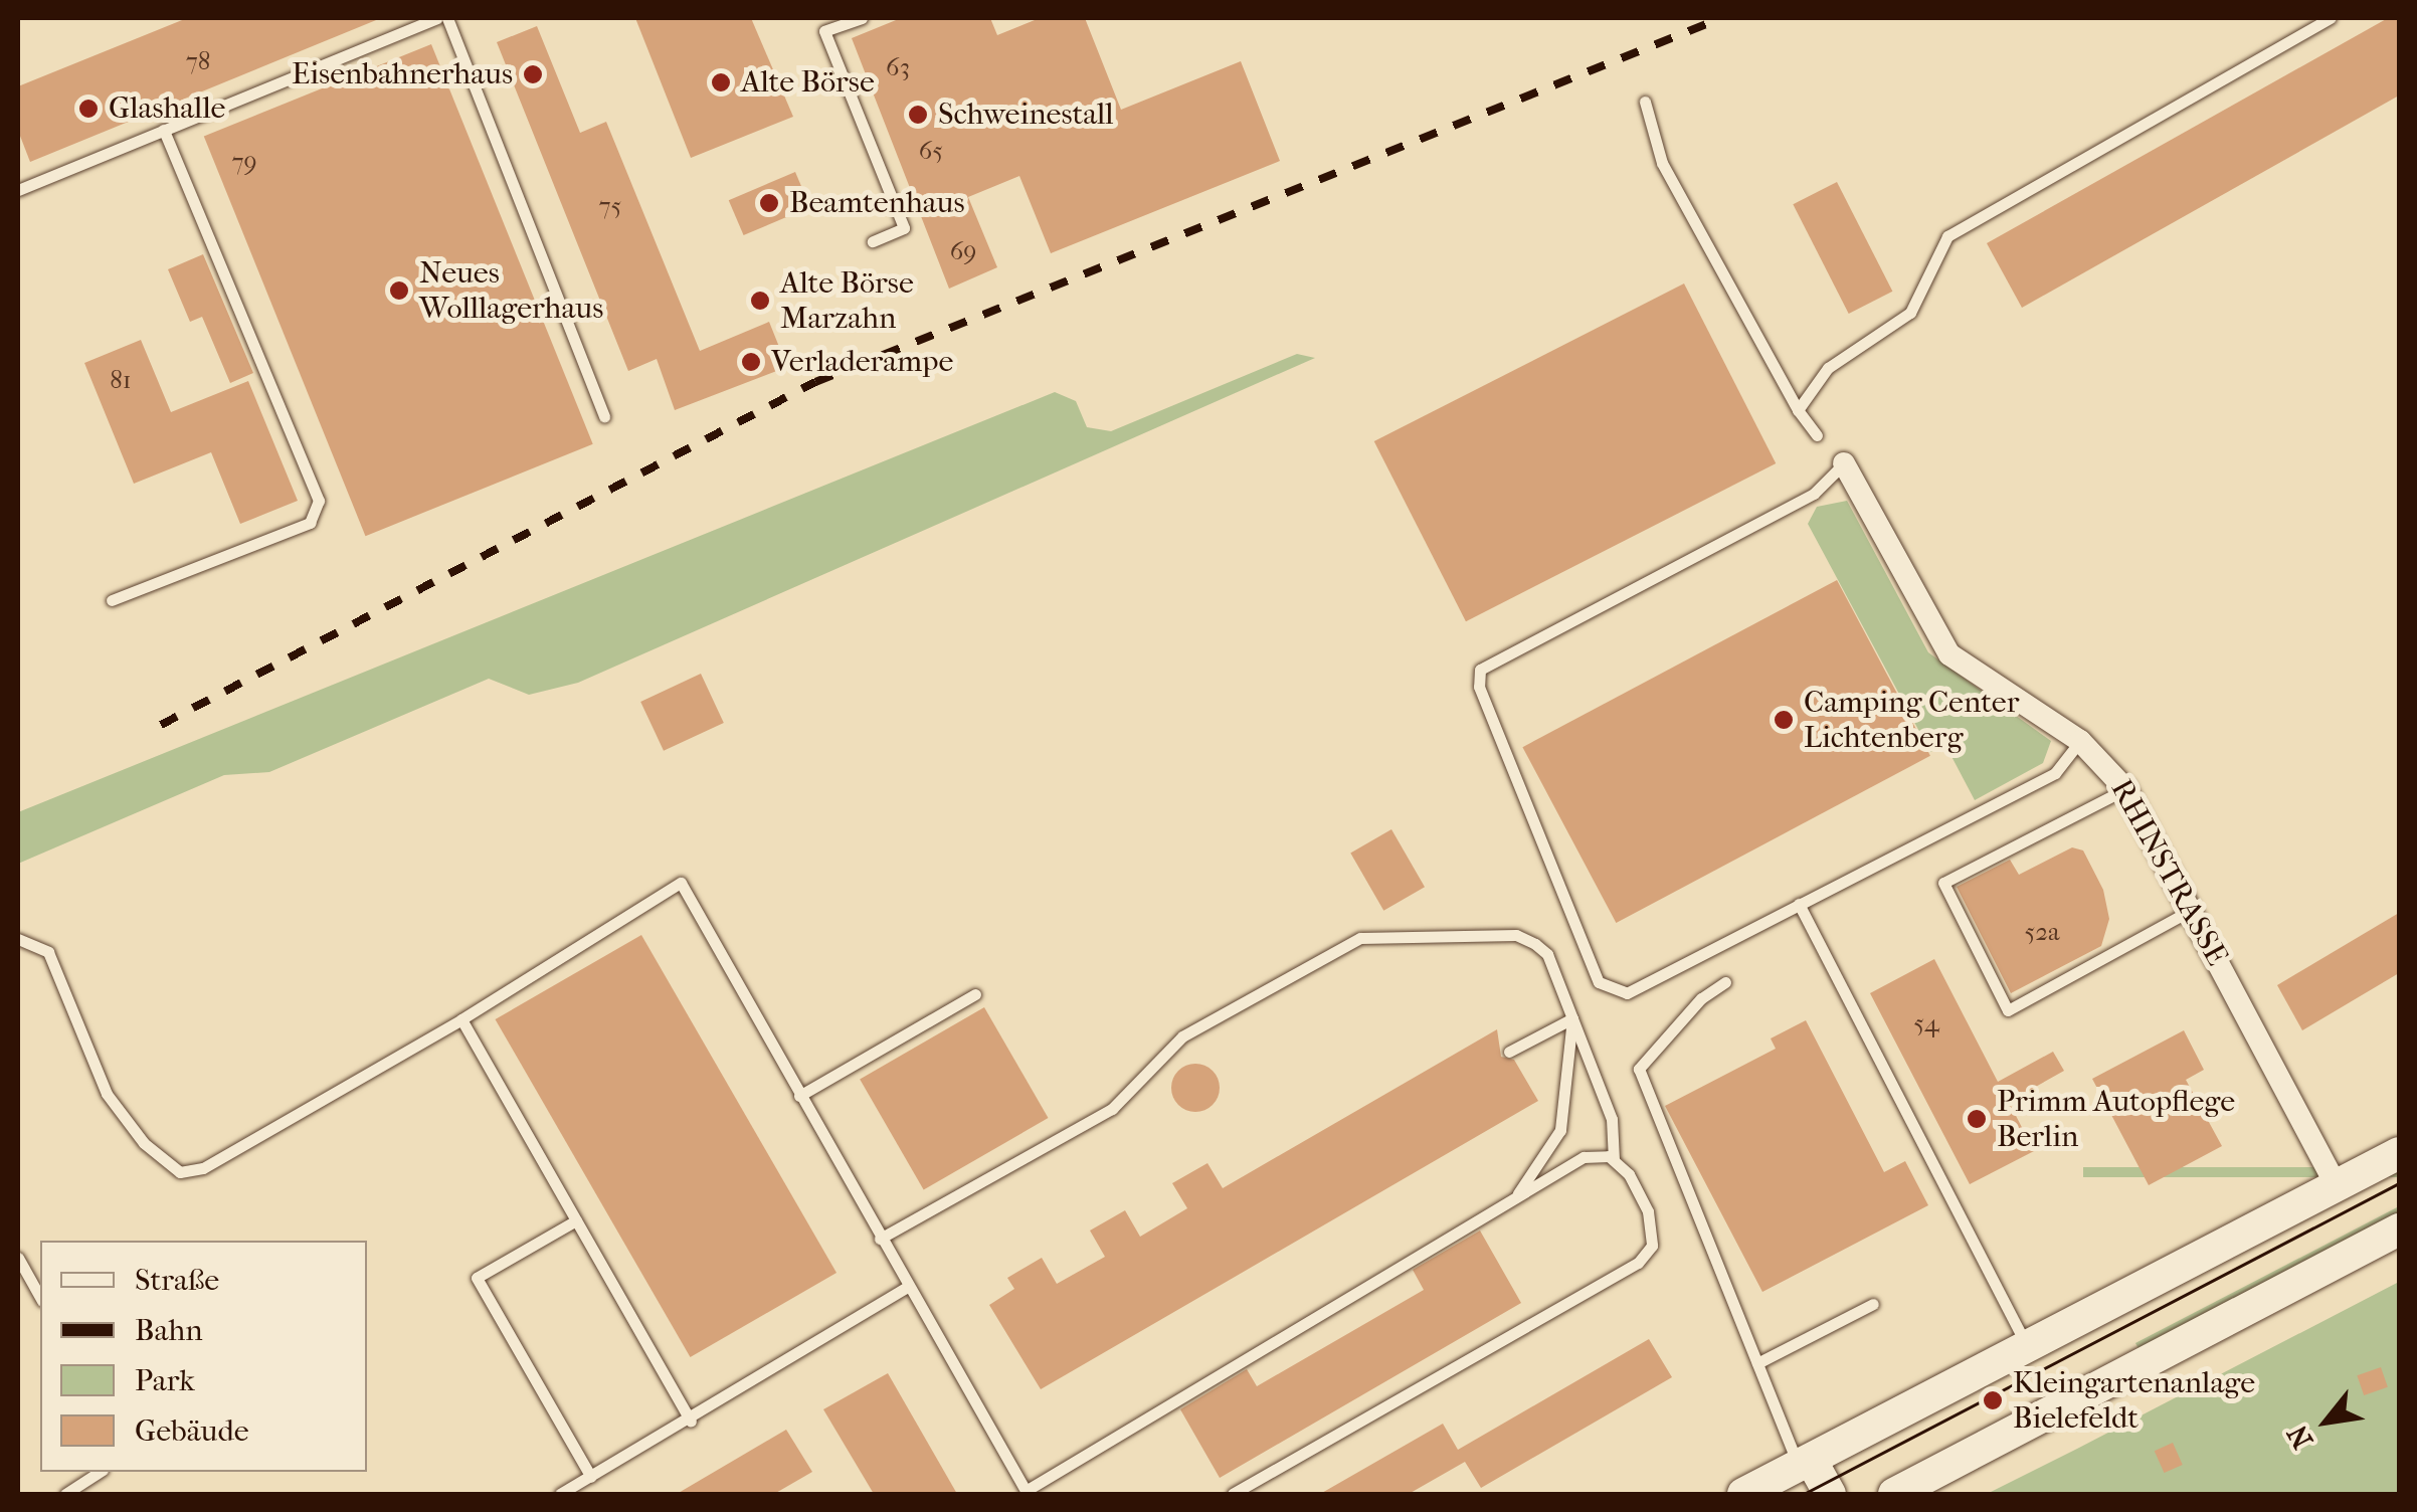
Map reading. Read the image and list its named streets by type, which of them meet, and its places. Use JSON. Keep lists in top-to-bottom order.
{
  "streets": {
    "street": ["RHINSTRASSE"]
  },
  "places": [
    "Eisenbahnerhaus",
    "Alte Börse",
    "Glashalle",
    "Schweinestall",
    "Beamtenhaus",
    "Neues Wolllagerhaus",
    "Alte Börse Marzahn",
    "Verladerampe",
    "Camping Center Lichtenberg",
    "Primm Autopflege Berlin",
    "Kleingartenanlage Bielefeldt"
  ],
  "house_numbers": [
    "78",
    "63",
    "65",
    "79",
    "75",
    "69",
    "81",
    "52a",
    "54"
  ],
  "legend": [
    "Straße",
    "Bahn",
    "Park",
    "Gebäude"
  ],
  "north": "bottom left"
}
